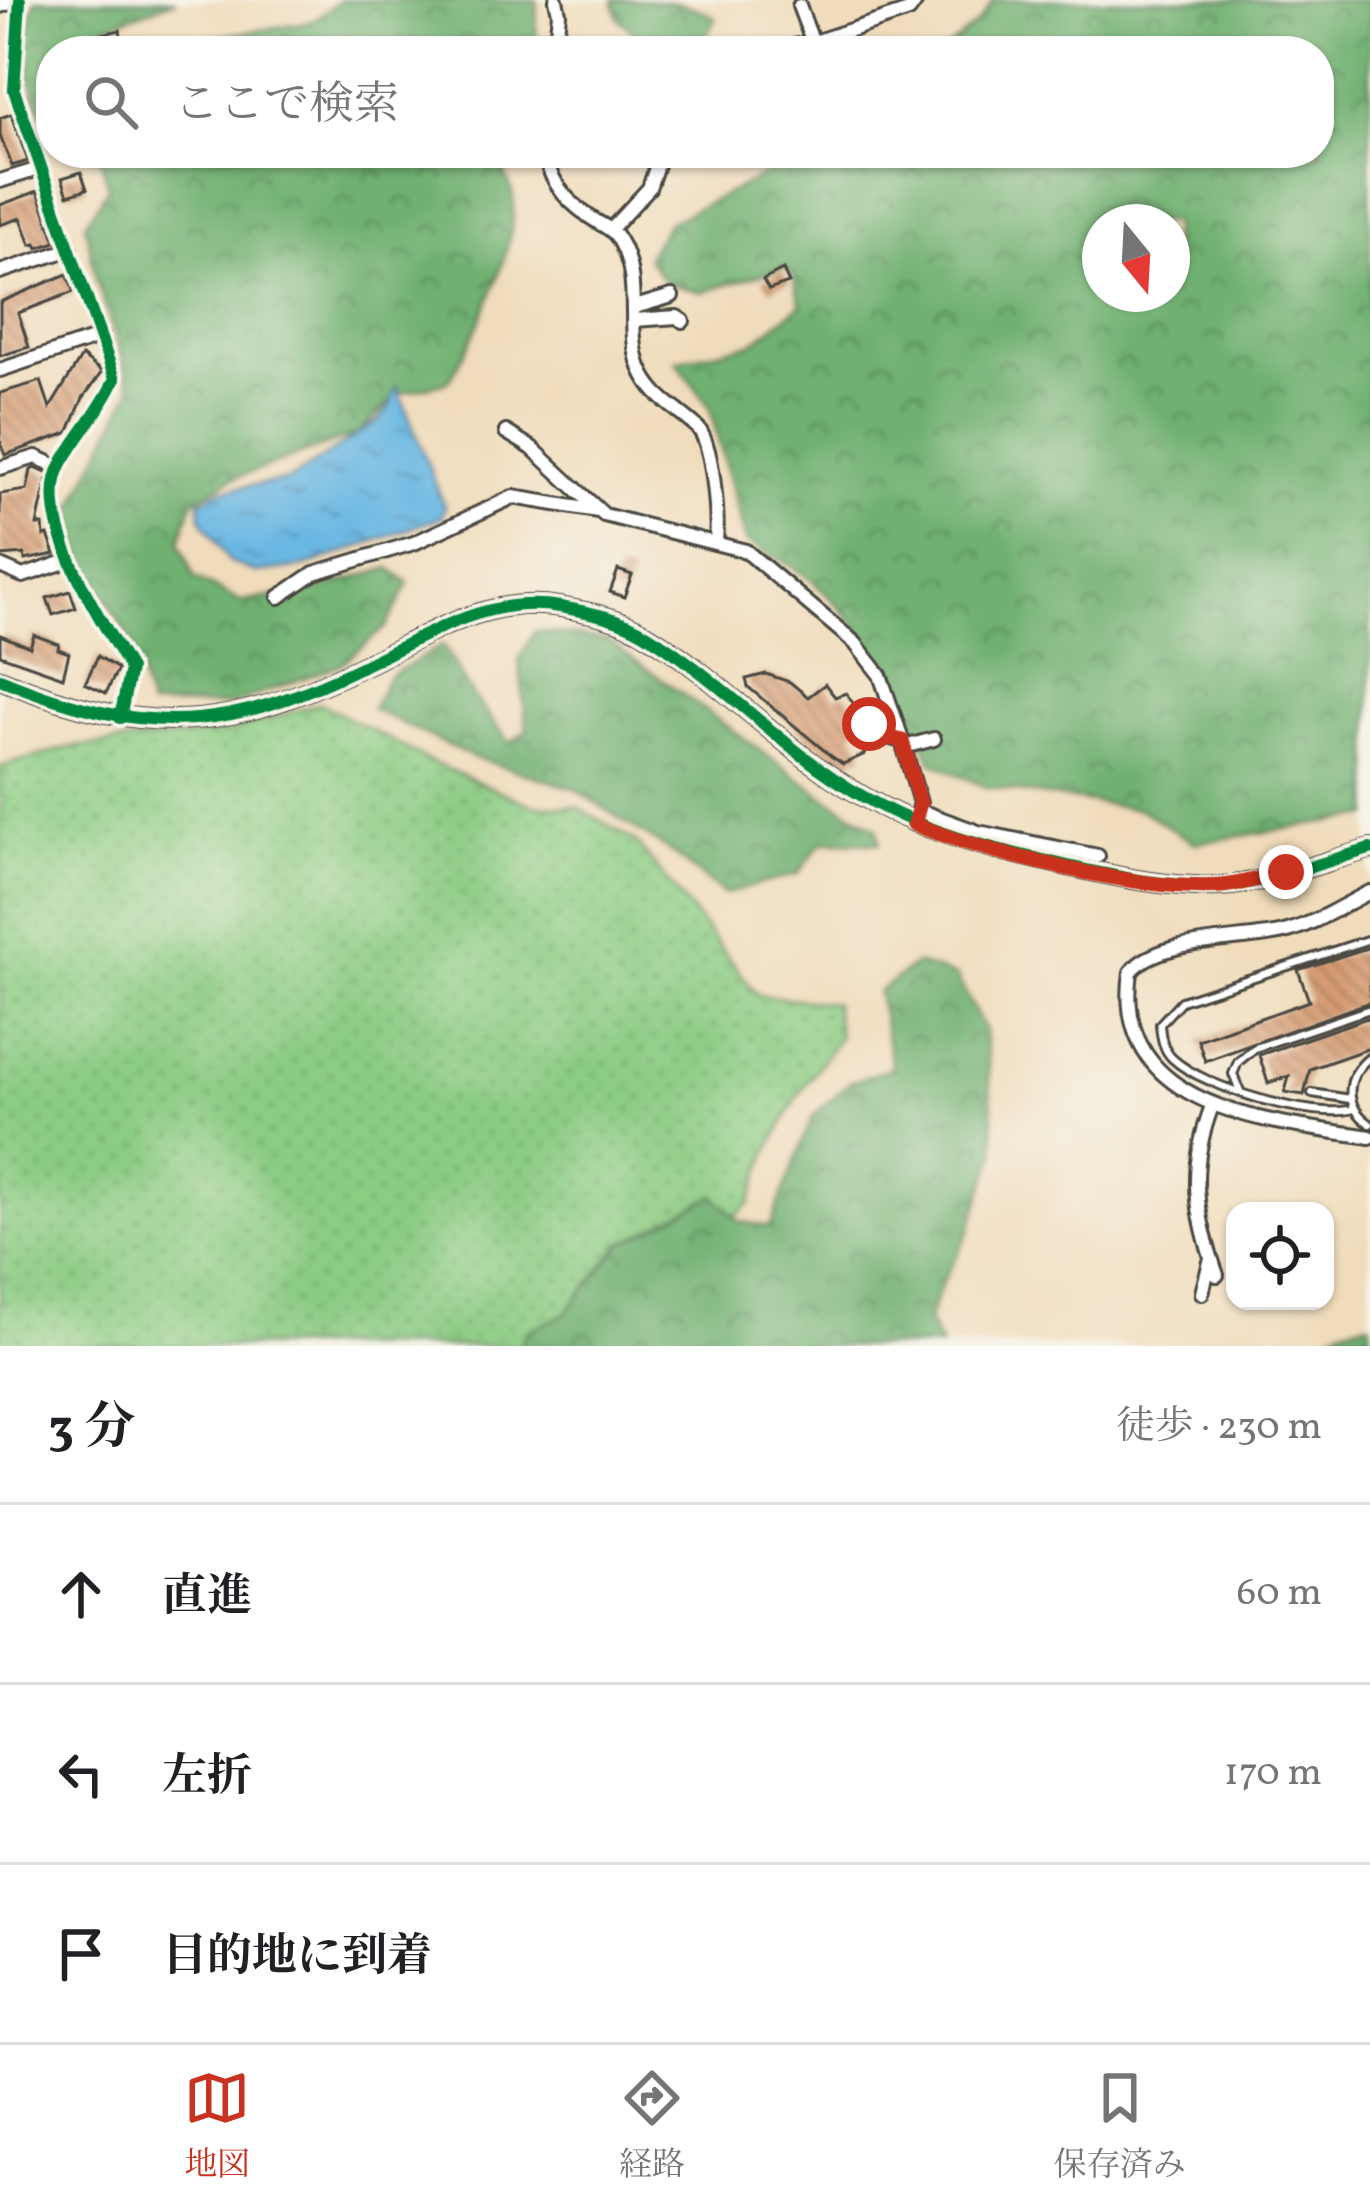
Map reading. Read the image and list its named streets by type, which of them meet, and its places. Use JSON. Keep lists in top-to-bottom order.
{
  "north": "bottom",
  "page": {
    "search": "ここで検索",
    "heading": ["3 分", "徒歩 · 230 m"],
    "list": [
      ["直進", "60 m"],
      ["左折", "170 m"],
      "目的地に到着"
    ],
    "nav": ["地図", "経路", "保存済み"]
  }
}
